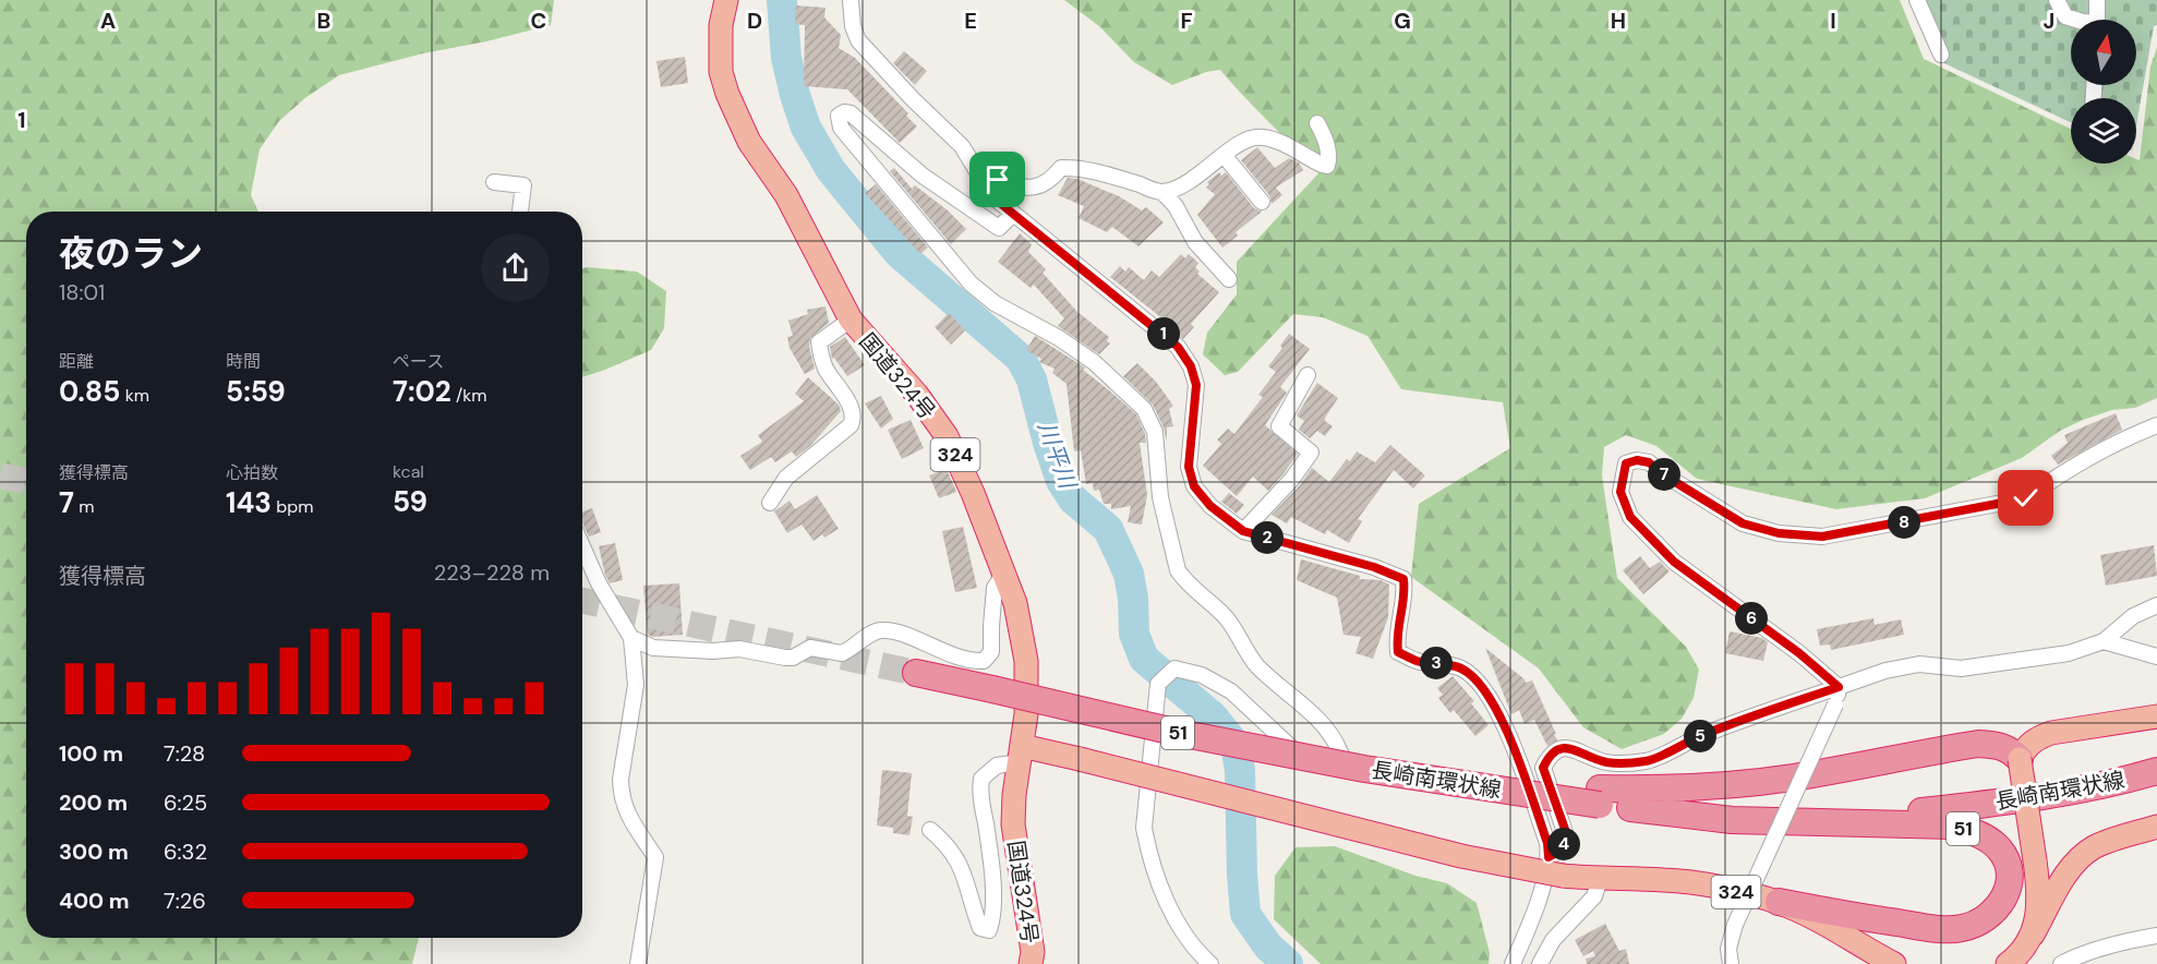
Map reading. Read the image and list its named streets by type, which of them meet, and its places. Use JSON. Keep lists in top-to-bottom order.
{
  "streets": {
    "highway": [
      "国道324号",
      "324",
      "51",
      "長崎南環状線"
    ]
  },
  "crossings": [
    ["国道324号", "324"],
    ["324", "51"],
    ["51", "長崎南環状線"]
  ],
  "water": ["川平川"],
  "north": "top",
  "page": {
    "heading": ["夜のラン", "18:01"],
    "pins": [
      "1",
      "7",
      "8",
      "2",
      "6",
      "3",
      "5",
      "4"
    ],
    "stats": [
      ["距離", "0.85 km"],
      ["時間", "5:59"],
      ["ペース", "7:02 /km"],
      ["獲得標高", "7 m"],
      ["心拍数", "143 bpm"],
      ["kcal", "59"]
    ],
    "chart": ["獲得標高", "223–228 m"],
    "list": [
      {
        "name": "100 m",
        "note": "7:28"
      },
      {
        "name": "200 m",
        "note": "6:25"
      },
      {
        "name": "300 m",
        "note": "6:32"
      },
      {
        "name": "400 m",
        "note": "7:26"
      }
    ]
  },
  "grid": {
    "columns": [
      "A",
      "B",
      "C",
      "D",
      "E",
      "F",
      "G",
      "H",
      "I",
      "J"
    ],
    "rows": ["1"]
  }
}
